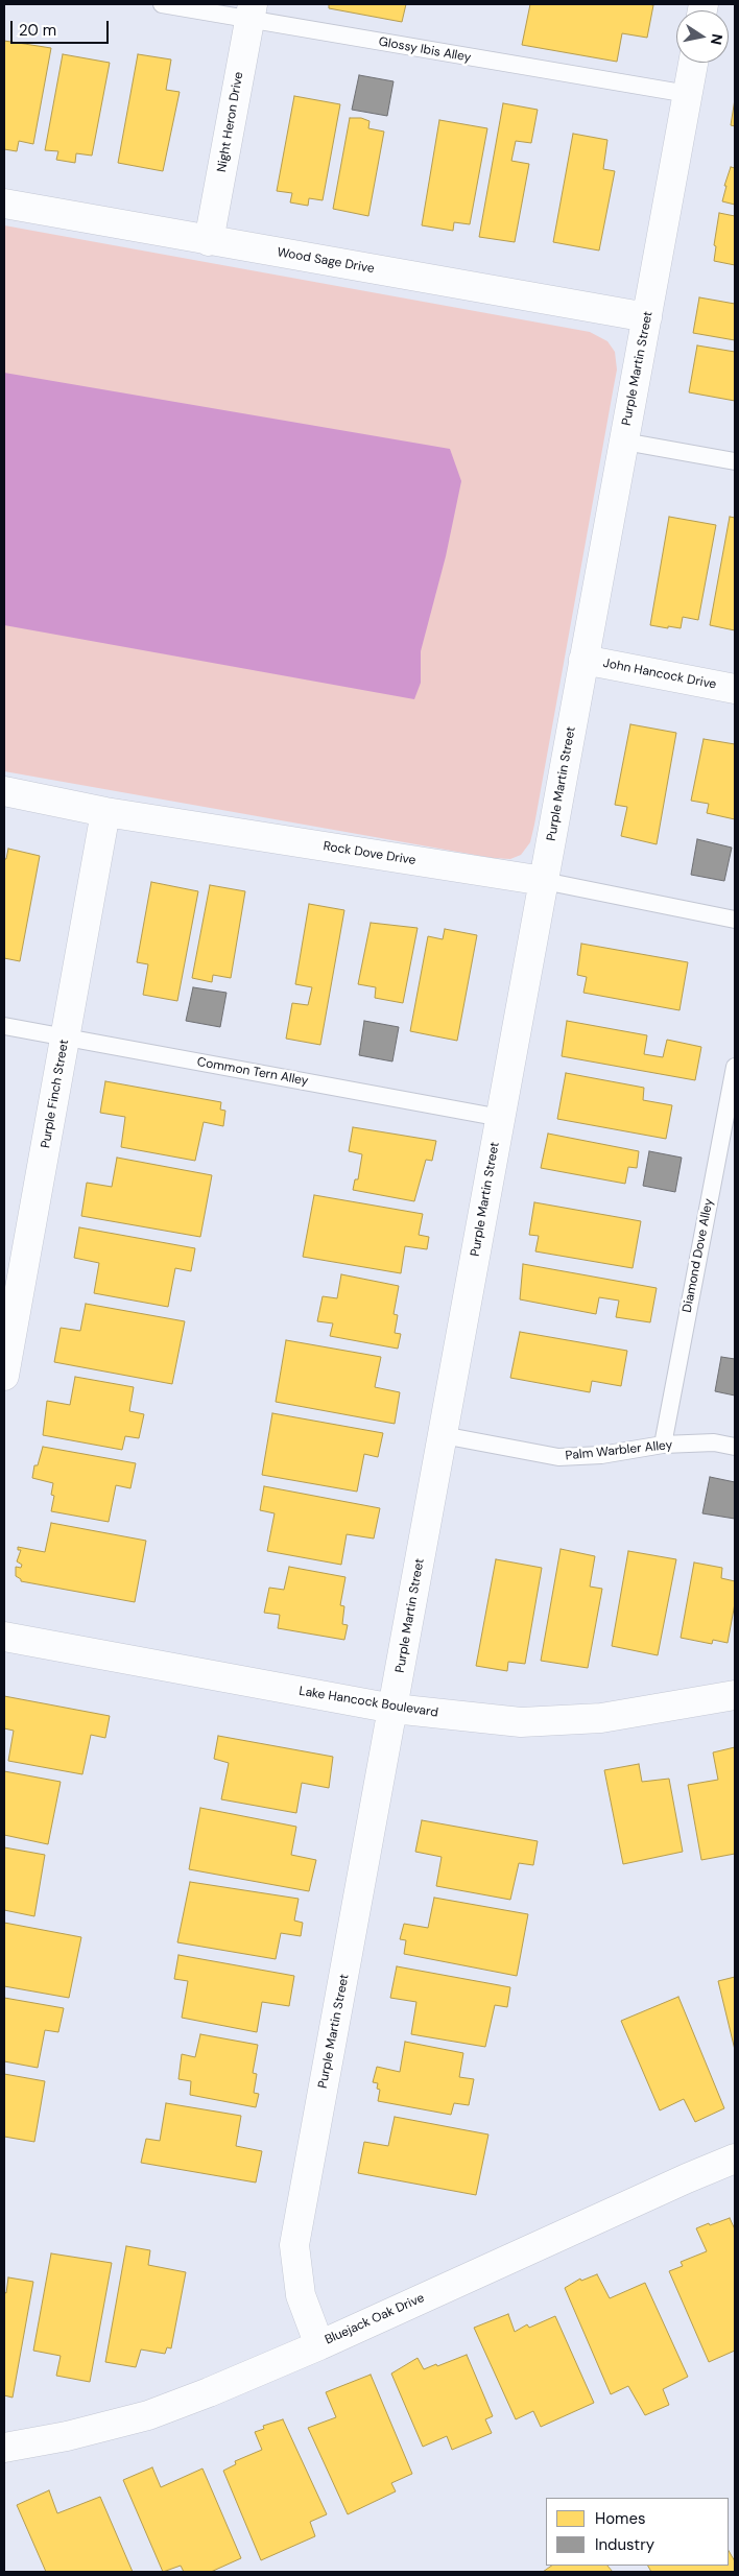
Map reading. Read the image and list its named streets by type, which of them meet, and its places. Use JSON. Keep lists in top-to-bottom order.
{
  "streets": {
    "street": [
      "Night Heron Drive",
      "Wood Sage Drive",
      "Purple Martin Street",
      "John Hancock Drive",
      "Rock Dove Drive",
      "Purple Finch Street",
      "Lake Hancock Boulevard",
      "Bluejack Oak Drive"
    ],
    "lane": [
      "Glossy Ibis Alley",
      "Common Tern Alley",
      "Diamond Dove Alley",
      "Palm Warbler Alley"
    ]
  },
  "crossings": [
    ["Glossy Ibis Alley", "Night Heron Drive"],
    ["Glossy Ibis Alley", "Purple Martin Street"],
    ["Night Heron Drive", "Wood Sage Drive"],
    ["Wood Sage Drive", "Purple Martin Street"],
    ["Purple Martin Street", "John Hancock Drive"],
    ["Purple Martin Street", "Rock Dove Drive"],
    ["Purple Martin Street", "Common Tern Alley"],
    ["Purple Martin Street", "Palm Warbler Alley"],
    ["Purple Martin Street", "Lake Hancock Boulevard"],
    ["Purple Martin Street", "Bluejack Oak Drive"],
    ["Rock Dove Drive", "Purple Finch Street"],
    ["Common Tern Alley", "Purple Finch Street"],
    ["Diamond Dove Alley", "Palm Warbler Alley"]
  ],
  "legend": ["Homes", "Industry"],
  "scale_bar": "20 m",
  "north": "right"
}
